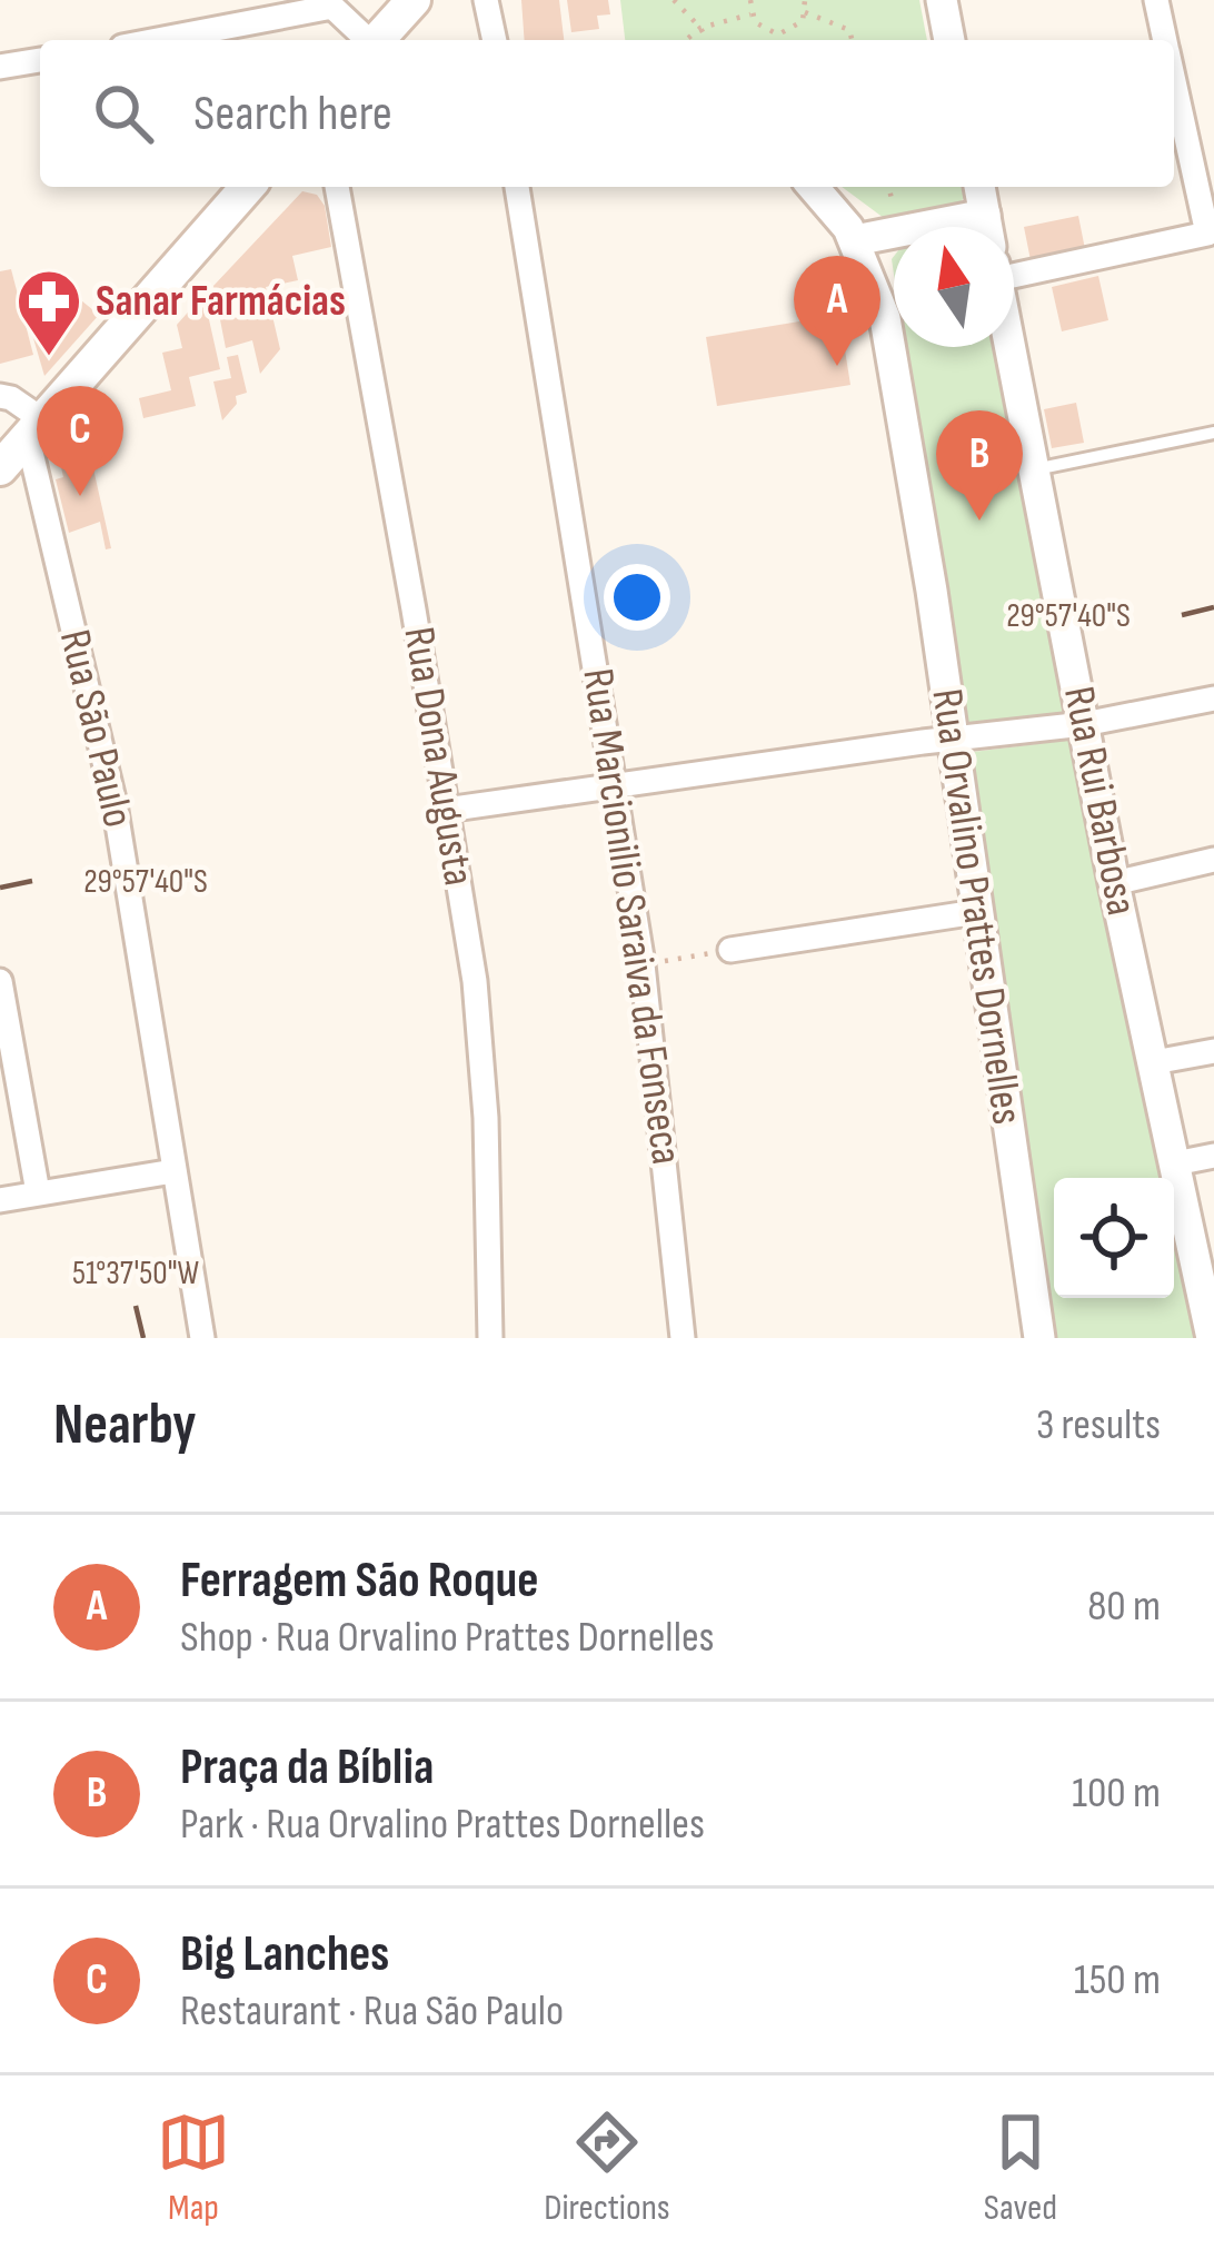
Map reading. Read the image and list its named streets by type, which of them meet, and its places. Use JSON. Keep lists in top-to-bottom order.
{
  "streets": {
    "street": [
      "Rua São Paulo",
      "Rua Dona Augusta",
      "Rua Rui Barbosa",
      "Rua Orvalino Prattes Dornelles",
      "Rua Marcionilio Saraiva da Fonseca"
    ]
  },
  "places": {
    "pharmacy": ["Sanar Farmácias"]
  },
  "north": "top",
  "page": {
    "search": "Search here",
    "pins": ["A", "C", "B"],
    "heading": ["Nearby", "3 results"],
    "list": [
      {
        "mark": "A",
        "name": "Ferragem São Roque",
        "note": "Shop · Rua Orvalino Prattes Dornelles",
        "value": "80 m"
      },
      {
        "mark": "B",
        "name": "Praça da Bíblia",
        "note": "Park · Rua Orvalino Prattes Dornelles",
        "value": "100 m"
      },
      {
        "mark": "C",
        "name": "Big Lanches",
        "note": "Restaurant · Rua São Paulo",
        "value": "150 m"
      }
    ],
    "nav": ["Map", "Directions", "Saved"]
  },
  "coordinates": ["29°57'40\"S", "51°37'50\"W"]
}
